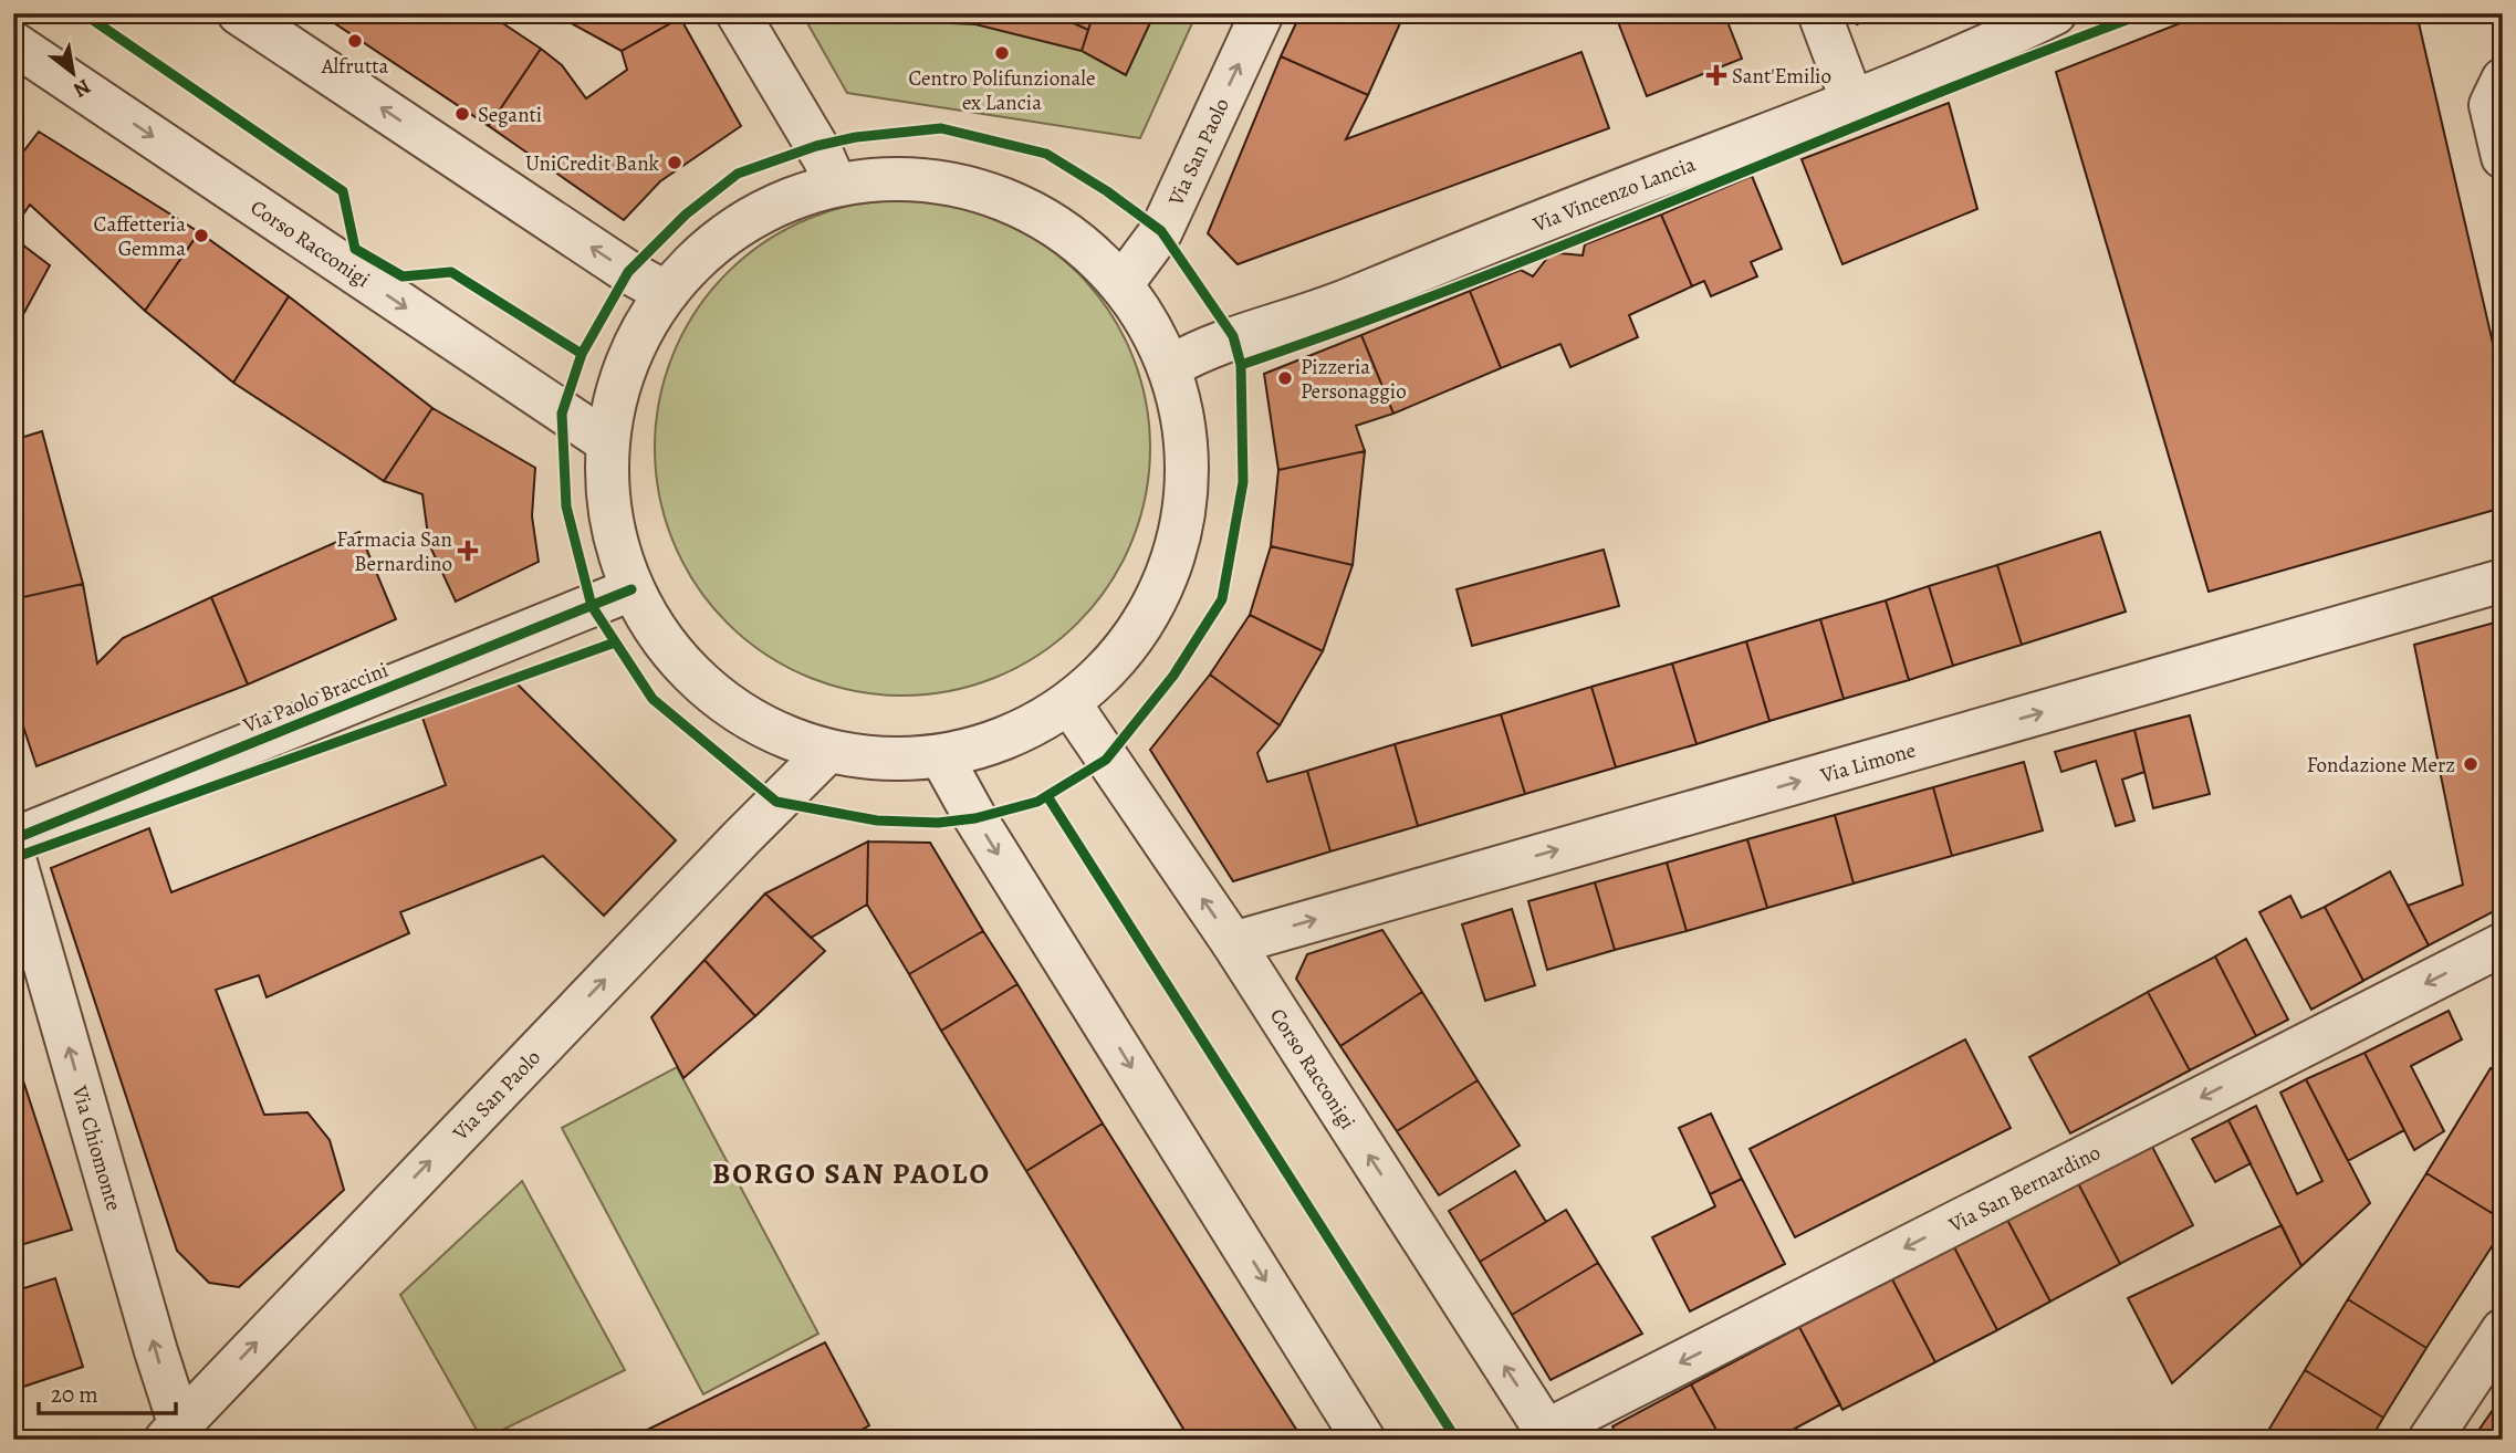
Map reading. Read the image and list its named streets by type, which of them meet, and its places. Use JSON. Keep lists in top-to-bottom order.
{
  "streets": {
    "street": [
      "Via San Paolo",
      "Via Vincenzo Lancia",
      "Corso Racconigi",
      "Via Paolo Braccini",
      "Via Limone",
      "Via Chiomonte",
      "Via San Bernardino"
    ]
  },
  "crossings": [
    ["Via San Paolo", "Via Chiomonte"],
    ["Corso Racconigi", "Via Limone"],
    ["Corso Racconigi", "Via San Bernardino"]
  ],
  "one_way": [
    "Via San Paolo",
    "Via Limone",
    "Via Chiomonte",
    "Via San Bernardino"
  ],
  "districts": ["BORGO SAN PAOLO"],
  "places": {
    "other": [
      "Alfrutta",
      "Centro Polifunzionale ex Lancia",
      "Seganti",
      "UniCredit Bank",
      "Caffetteria Gemma",
      "Pizzeria Personaggio",
      "Fondazione Merz"
    ],
    "health": ["Sant'Emilio", "Farmacia San Bernardino"]
  },
  "scale_bar": "20 m",
  "north": "bottom right"
}
